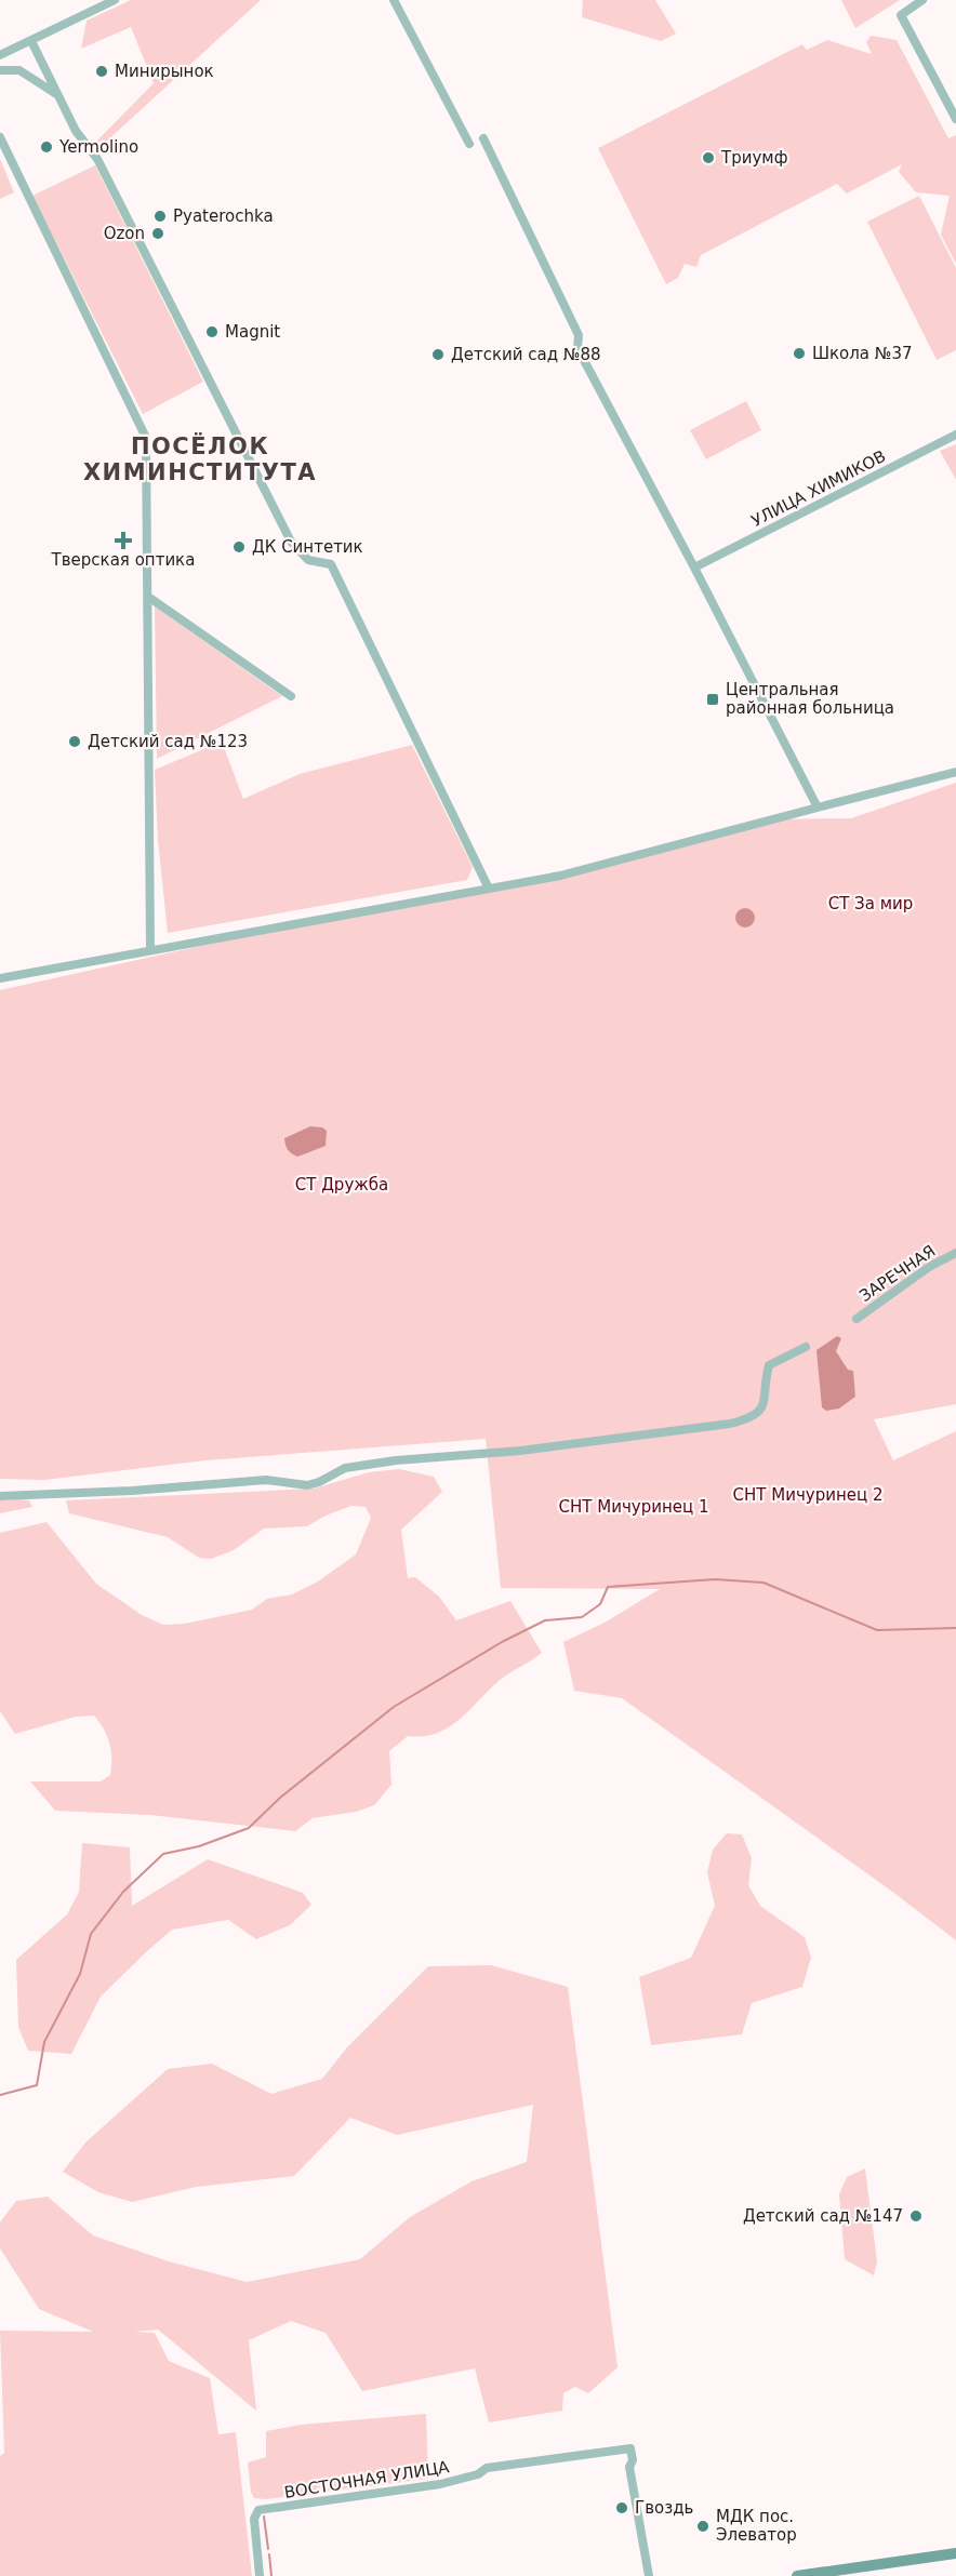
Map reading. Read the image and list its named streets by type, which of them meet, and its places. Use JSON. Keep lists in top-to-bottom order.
{
  "streets": {
    "street": ["УЛИЦА ХИМИКОВ", "ЗАРЕЧНАЯ", "ВОСТОЧНАЯ УЛИЦА"]
  },
  "districts": ["ПОСЁЛОК ХИМИНСТИТУТА"],
  "parks": [
    "СТ За мир",
    "СТ Дружба",
    "СНТ Мичуринец 2",
    "СНТ Мичуринец 1"
  ],
  "places": {
    "other": [
      "Минирынок",
      "Yermolino",
      "Триумф",
      "Pyaterochka",
      "Ozon",
      "Magnit",
      "Школа №37",
      "Детский сад №88",
      "ДК Синтетик",
      "Детский сад №123",
      "Детский сад №147",
      "Гвоздь",
      "МДК пос. Элеватор"
    ],
    "health": ["Тверская оптика"],
    "transit": ["Центральная районная больница"]
  }
}
